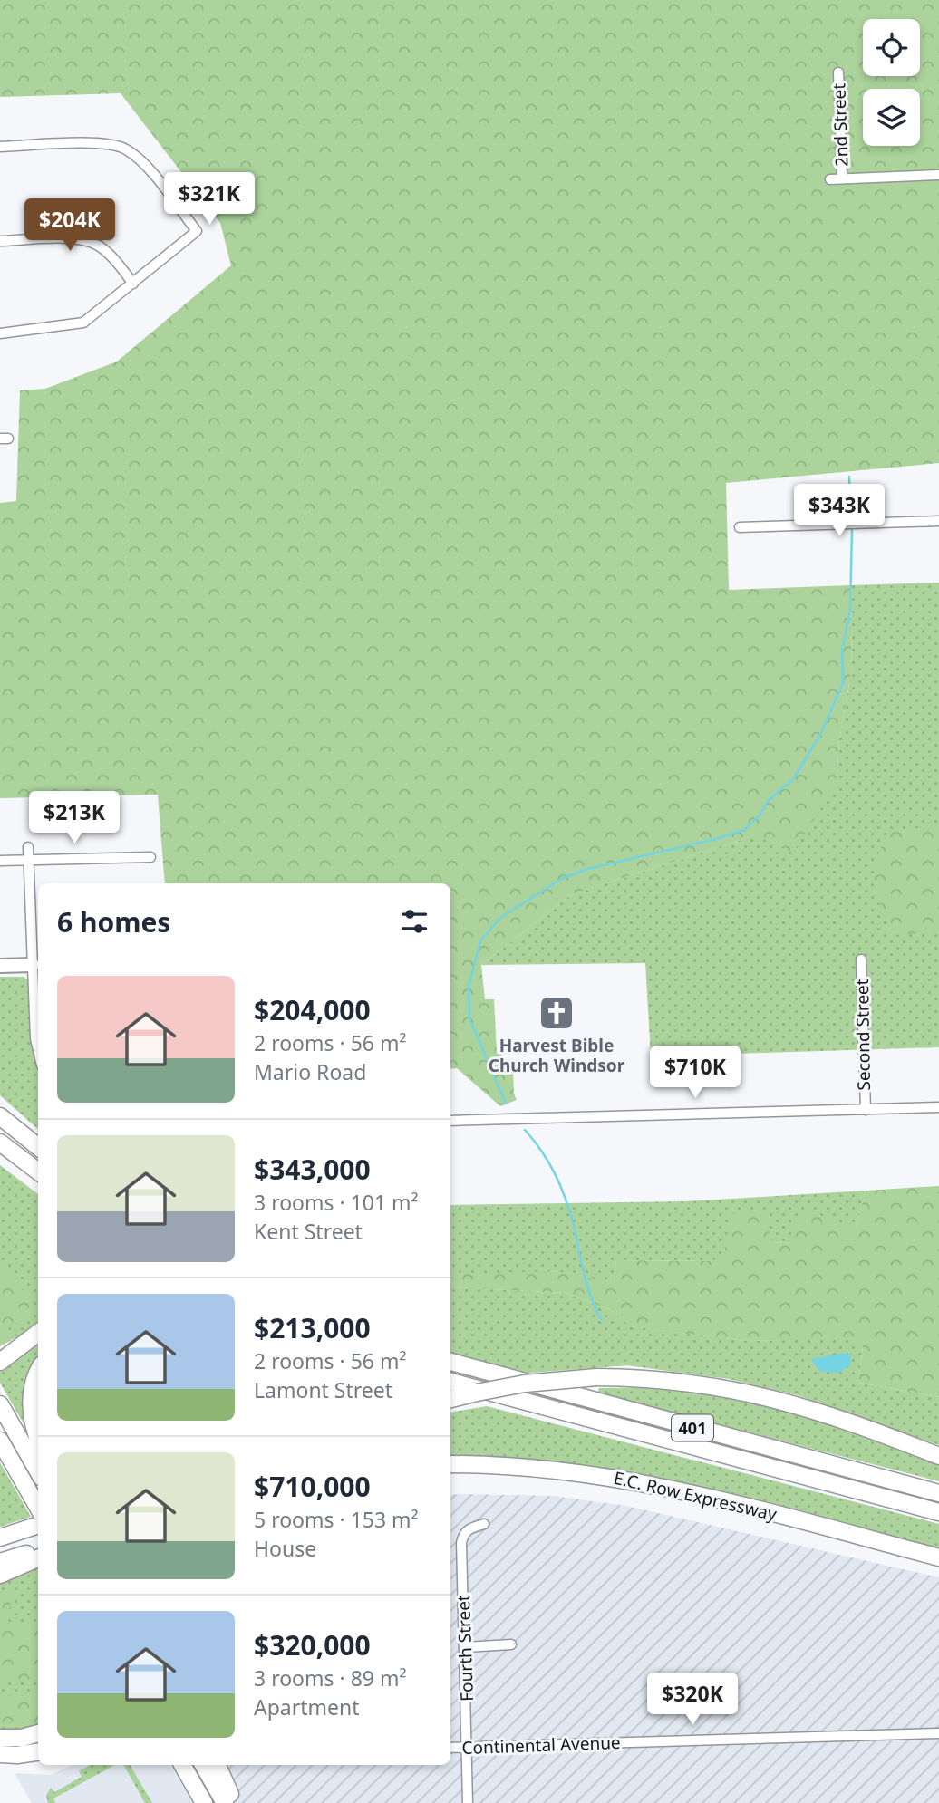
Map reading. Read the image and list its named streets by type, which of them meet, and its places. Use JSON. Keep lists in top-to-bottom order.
{
  "streets": {
    "highway": ["401", "E.C. Row Expressway"],
    "street": [
      "2nd Street",
      "Second Street",
      "Fourth Street",
      "Continental Avenue"
    ]
  },
  "crossings": [
    ["Fourth Street", "Continental Avenue"]
  ],
  "places": {
    "church": ["Harvest Bible Church Windsor"]
  },
  "page": {
    "price": [
      "$321K",
      "$204K",
      "$343K",
      "$213K",
      "$710K",
      "$320K"
    ],
    "heading": "6 homes",
    "list": [
      {
        "name": "$204,000",
        "note": "2 rooms · 56 m² · Mario Road"
      },
      {
        "name": "$343,000",
        "note": "3 rooms · 101 m² · Kent Street"
      },
      {
        "name": "$213,000",
        "note": "2 rooms · 56 m² · Lamont Street"
      },
      {
        "name": "$710,000",
        "note": "5 rooms · 153 m² · House"
      },
      {
        "name": "$320,000",
        "note": "3 rooms · 89 m² · Apartment"
      }
    ]
  }
}
